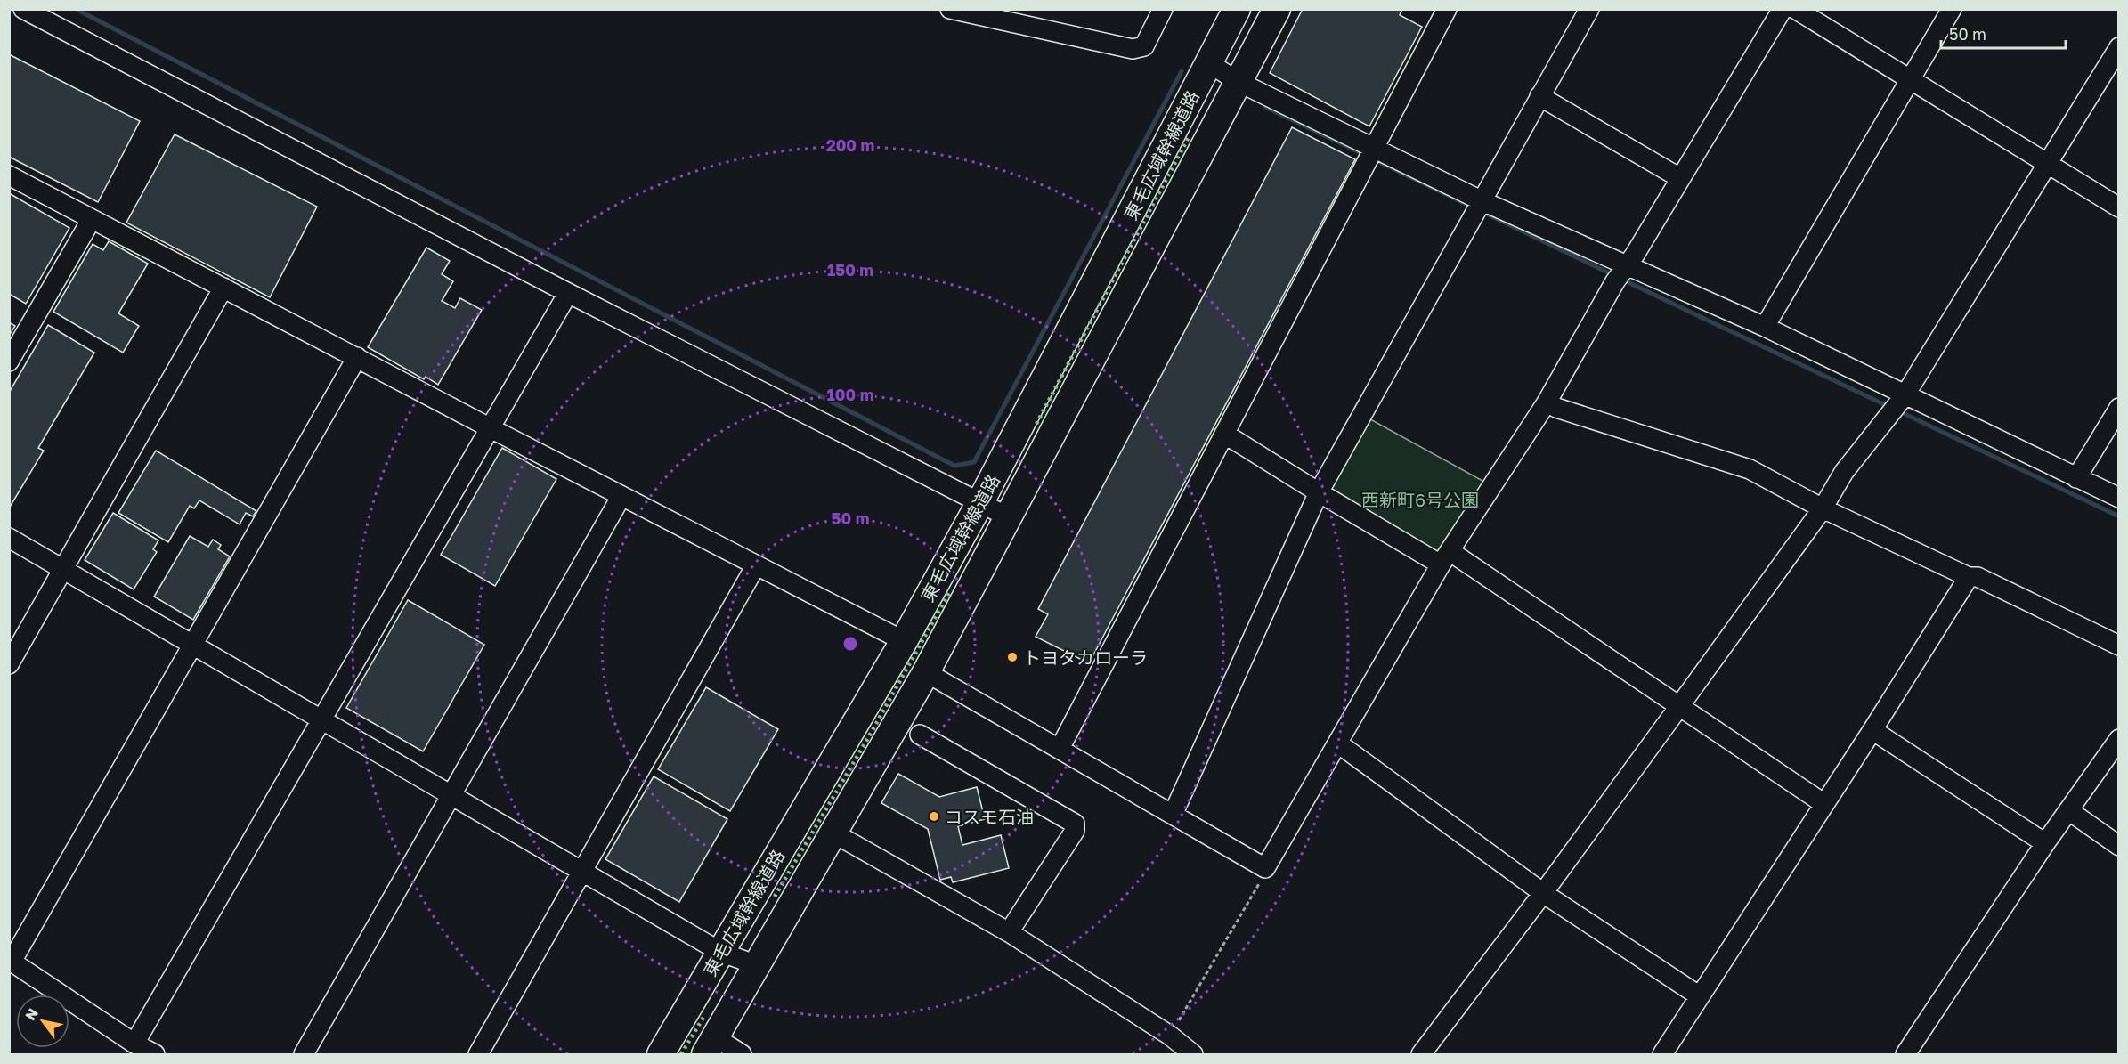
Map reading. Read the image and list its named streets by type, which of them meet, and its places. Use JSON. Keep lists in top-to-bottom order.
{
  "streets": {
    "highway": ["東毛広域幹線道路"]
  },
  "parks": ["西新町6号公園"],
  "places": ["トヨタカローラ", "コスモ石油"],
  "scale_bar": "50 m",
  "north": "top left",
  "rings": [
    "200 m",
    "150 m",
    "100 m",
    "50 m"
  ]
}
